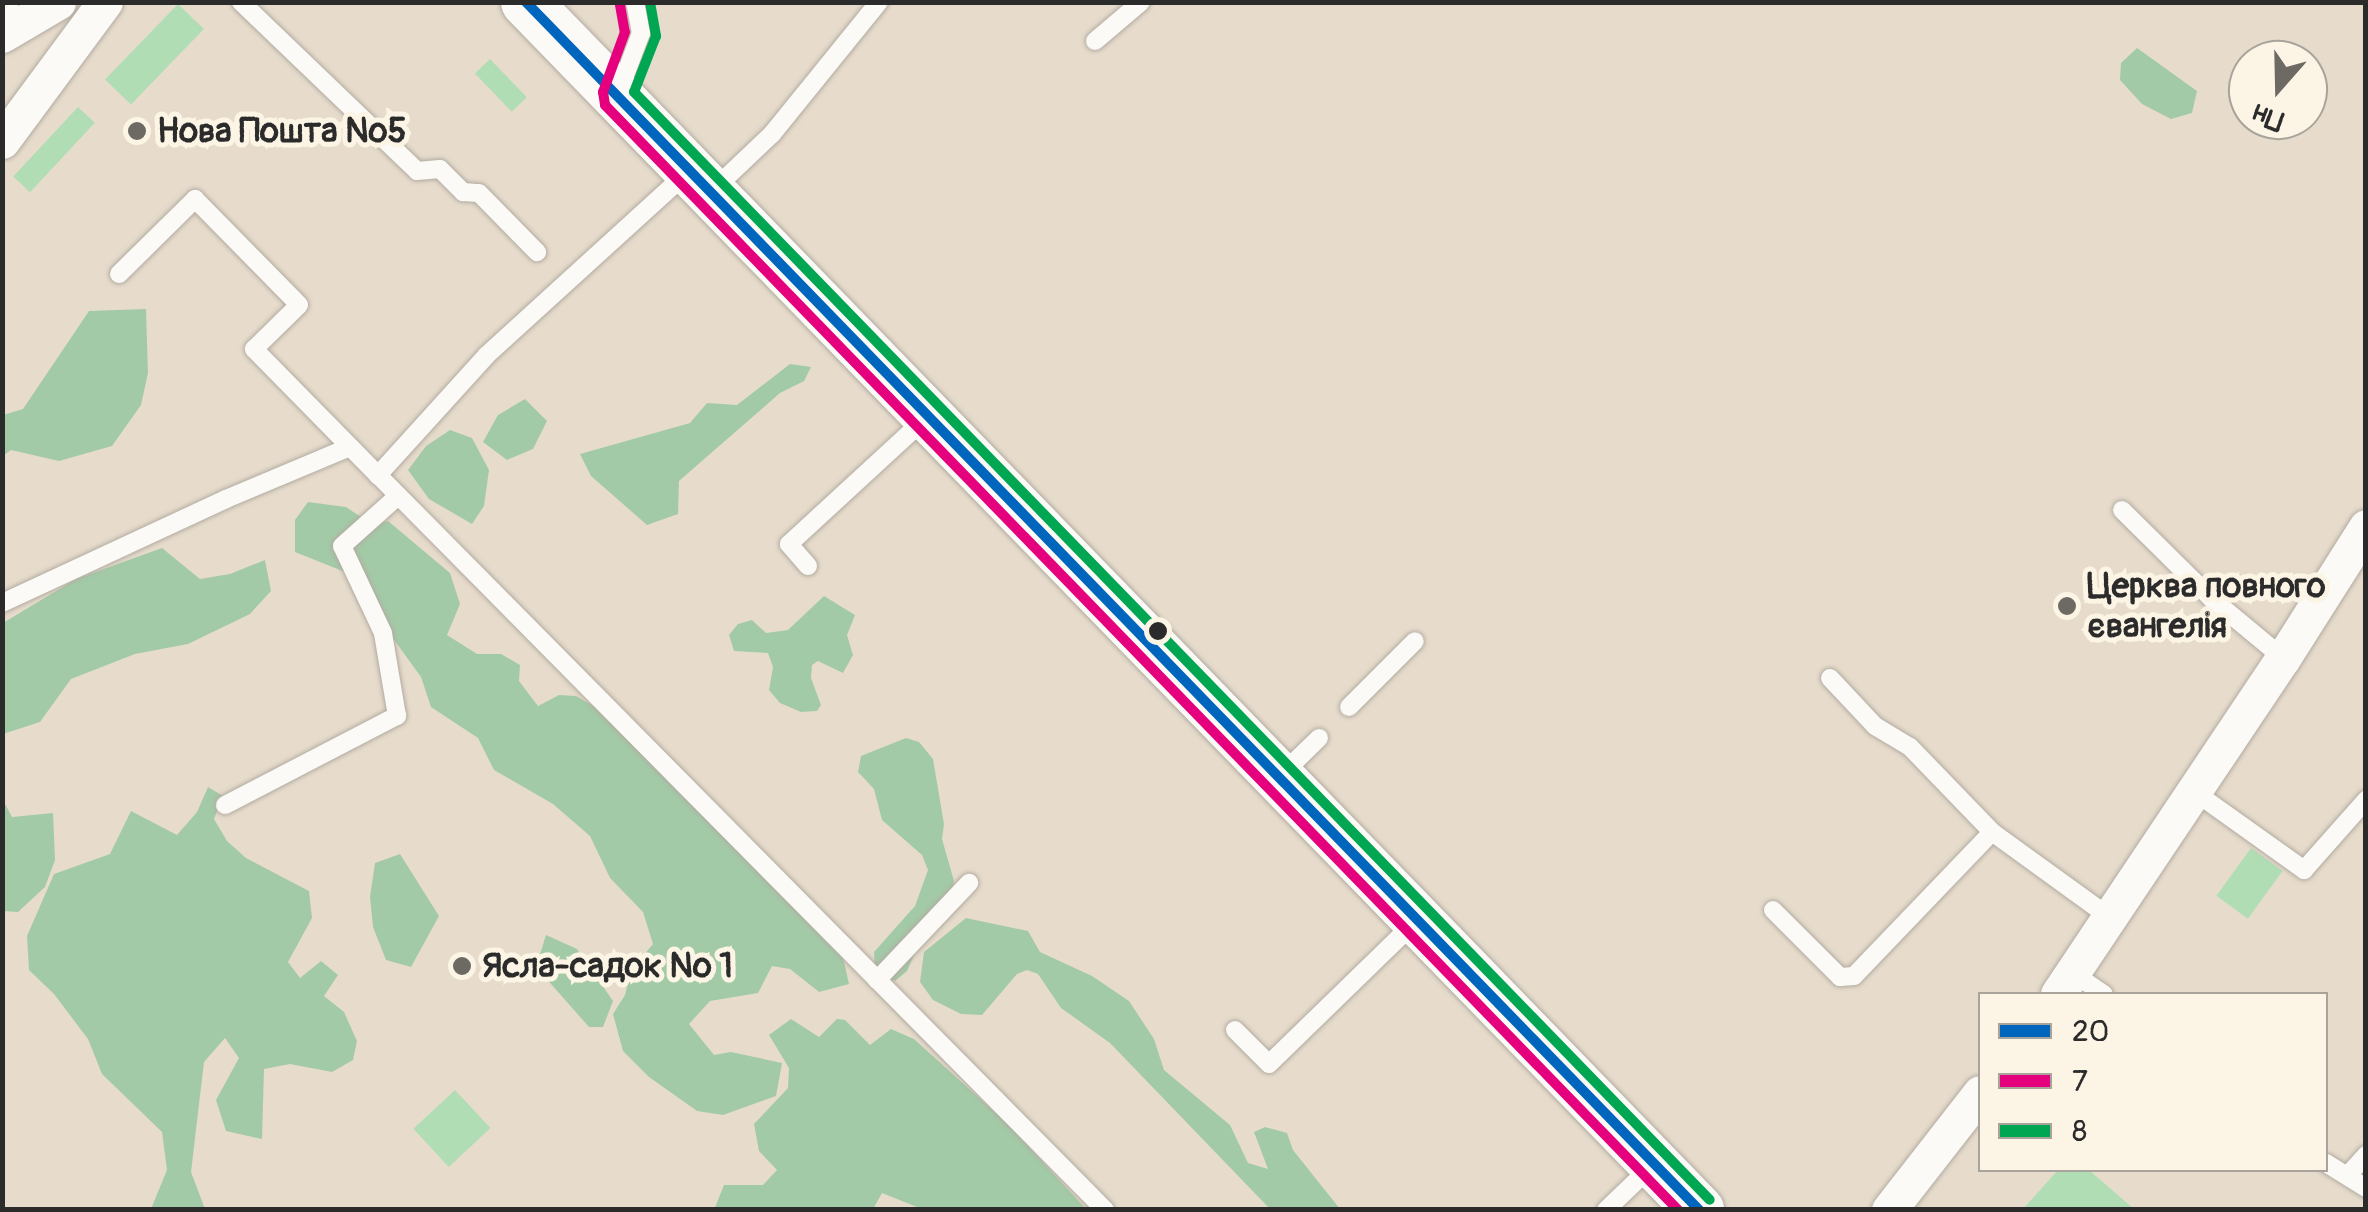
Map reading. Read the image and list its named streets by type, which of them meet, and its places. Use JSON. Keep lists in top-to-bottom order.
{
  "places": ["Нова Пошта №5", "Церква повного євангелія", "Ясла-садок № 1"],
  "lines": ["transit line 20", "transit line 8", "transit line 7"],
  "legend": ["20", "7", "8"],
  "north": "bottom"
}
